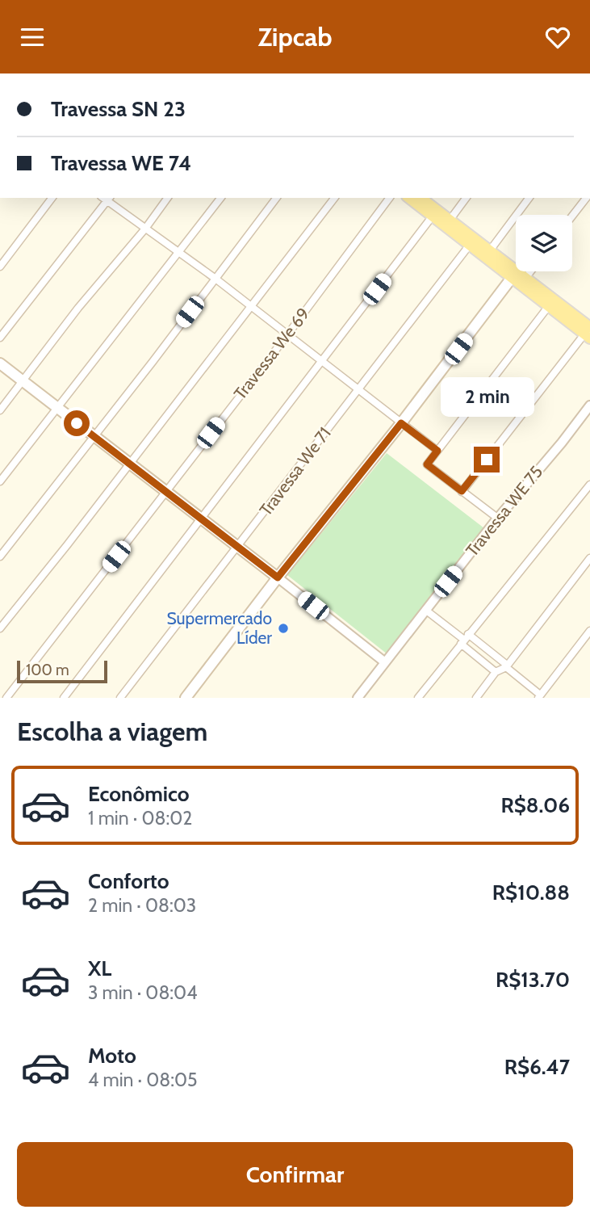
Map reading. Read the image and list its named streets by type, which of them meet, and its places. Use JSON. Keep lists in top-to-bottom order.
{
  "streets": {
    "street": ["Travessa We 69", "Travessa We 71", "Travessa WE 75"]
  },
  "places": ["Supermercado Líder"],
  "scale_bar": "100 m",
  "page": {
    "header": "Zipcab",
    "banner": ["Travessa SN 23", "Travessa WE 74"],
    "bubble": "2 min",
    "scale": "100 m",
    "heading": "Escolha a viagem",
    "list": [
      {
        "name": "Econômico",
        "note": "1 min · 08:02",
        "value": "R$8.06"
      },
      {
        "name": "Conforto",
        "note": "2 min · 08:03",
        "value": "R$10.88"
      },
      {
        "name": "XL",
        "note": "3 min · 08:04",
        "value": "R$13.70"
      },
      {
        "name": "Moto",
        "note": "4 min · 08:05",
        "value": "R$6.47"
      }
    ],
    "buttons": "Confirmar"
  }
}
